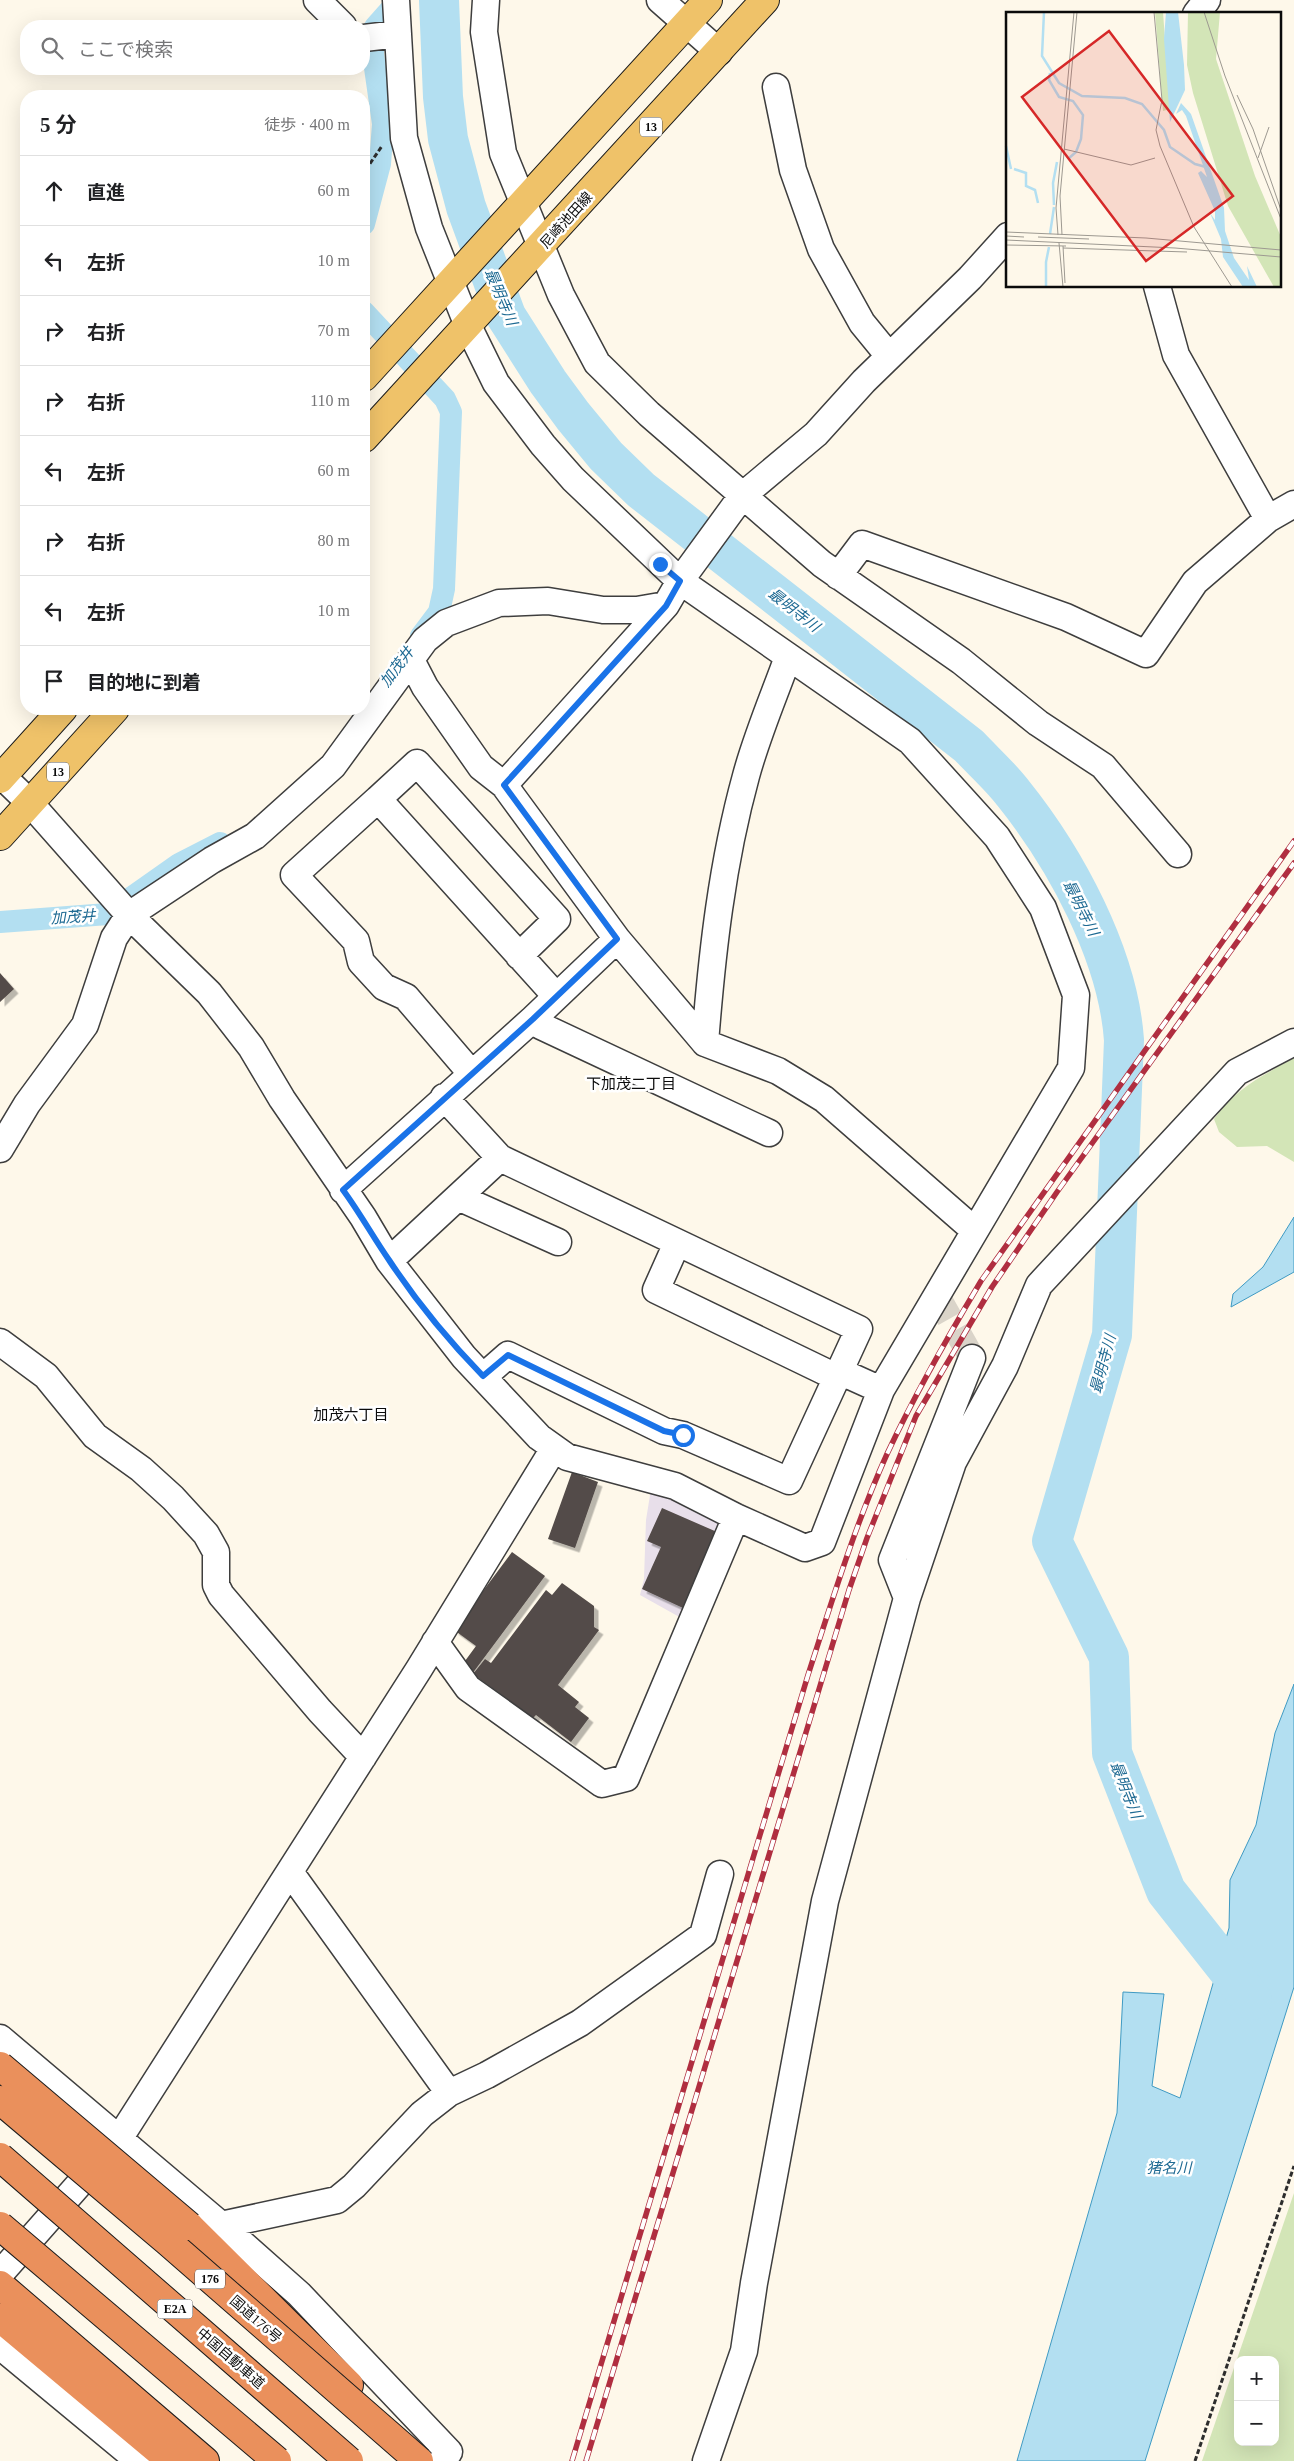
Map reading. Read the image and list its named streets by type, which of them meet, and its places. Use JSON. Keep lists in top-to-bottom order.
{
  "streets": {
    "highway": [
      "176",
      "E2A",
      "国道176号",
      "中国自動車道"
    ],
    "main road": ["13", "尼崎池田線"]
  },
  "districts": ["下加茂二丁目", "加茂六丁目"],
  "water": ["最明寺川", "加茂井", "猪名川"],
  "page": {
    "search": "ここで検索",
    "heading": ["5 分", "徒歩 · 400 m"],
    "list": [
      ["直進", "60 m"],
      ["左折", "10 m"],
      ["右折", "70 m"],
      ["右折", "110 m"],
      ["左折", "60 m"],
      ["右折", "80 m"],
      ["左折", "10 m"],
      "目的地に到着"
    ],
    "map_buttons": ["+", "−"]
  }
}
